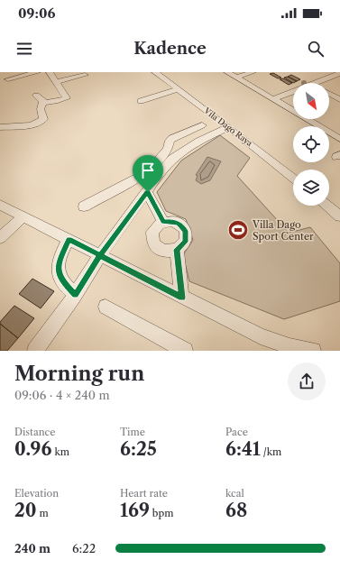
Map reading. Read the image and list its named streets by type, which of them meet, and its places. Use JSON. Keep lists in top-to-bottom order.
{
  "streets": {
    "street": ["Vila Dago Raya"]
  },
  "places": {
    "sports": ["Villa Dago Sport Center"]
  },
  "north": "bottom right",
  "page": {
    "status": "09:06",
    "header": "Kadence",
    "heading": ["Morning run", "09:06 · 4 × 240 m"],
    "stats": [
      ["Distance", "0.96 km"],
      ["Time", "6:25"],
      ["Pace", "6:41 /km"],
      ["Elevation", "20 m"],
      ["Heart rate", "169 bpm"],
      ["kcal", "68"]
    ],
    "list": [
      {
        "name": "240 m",
        "note": "6:22"
      }
    ]
  }
}
